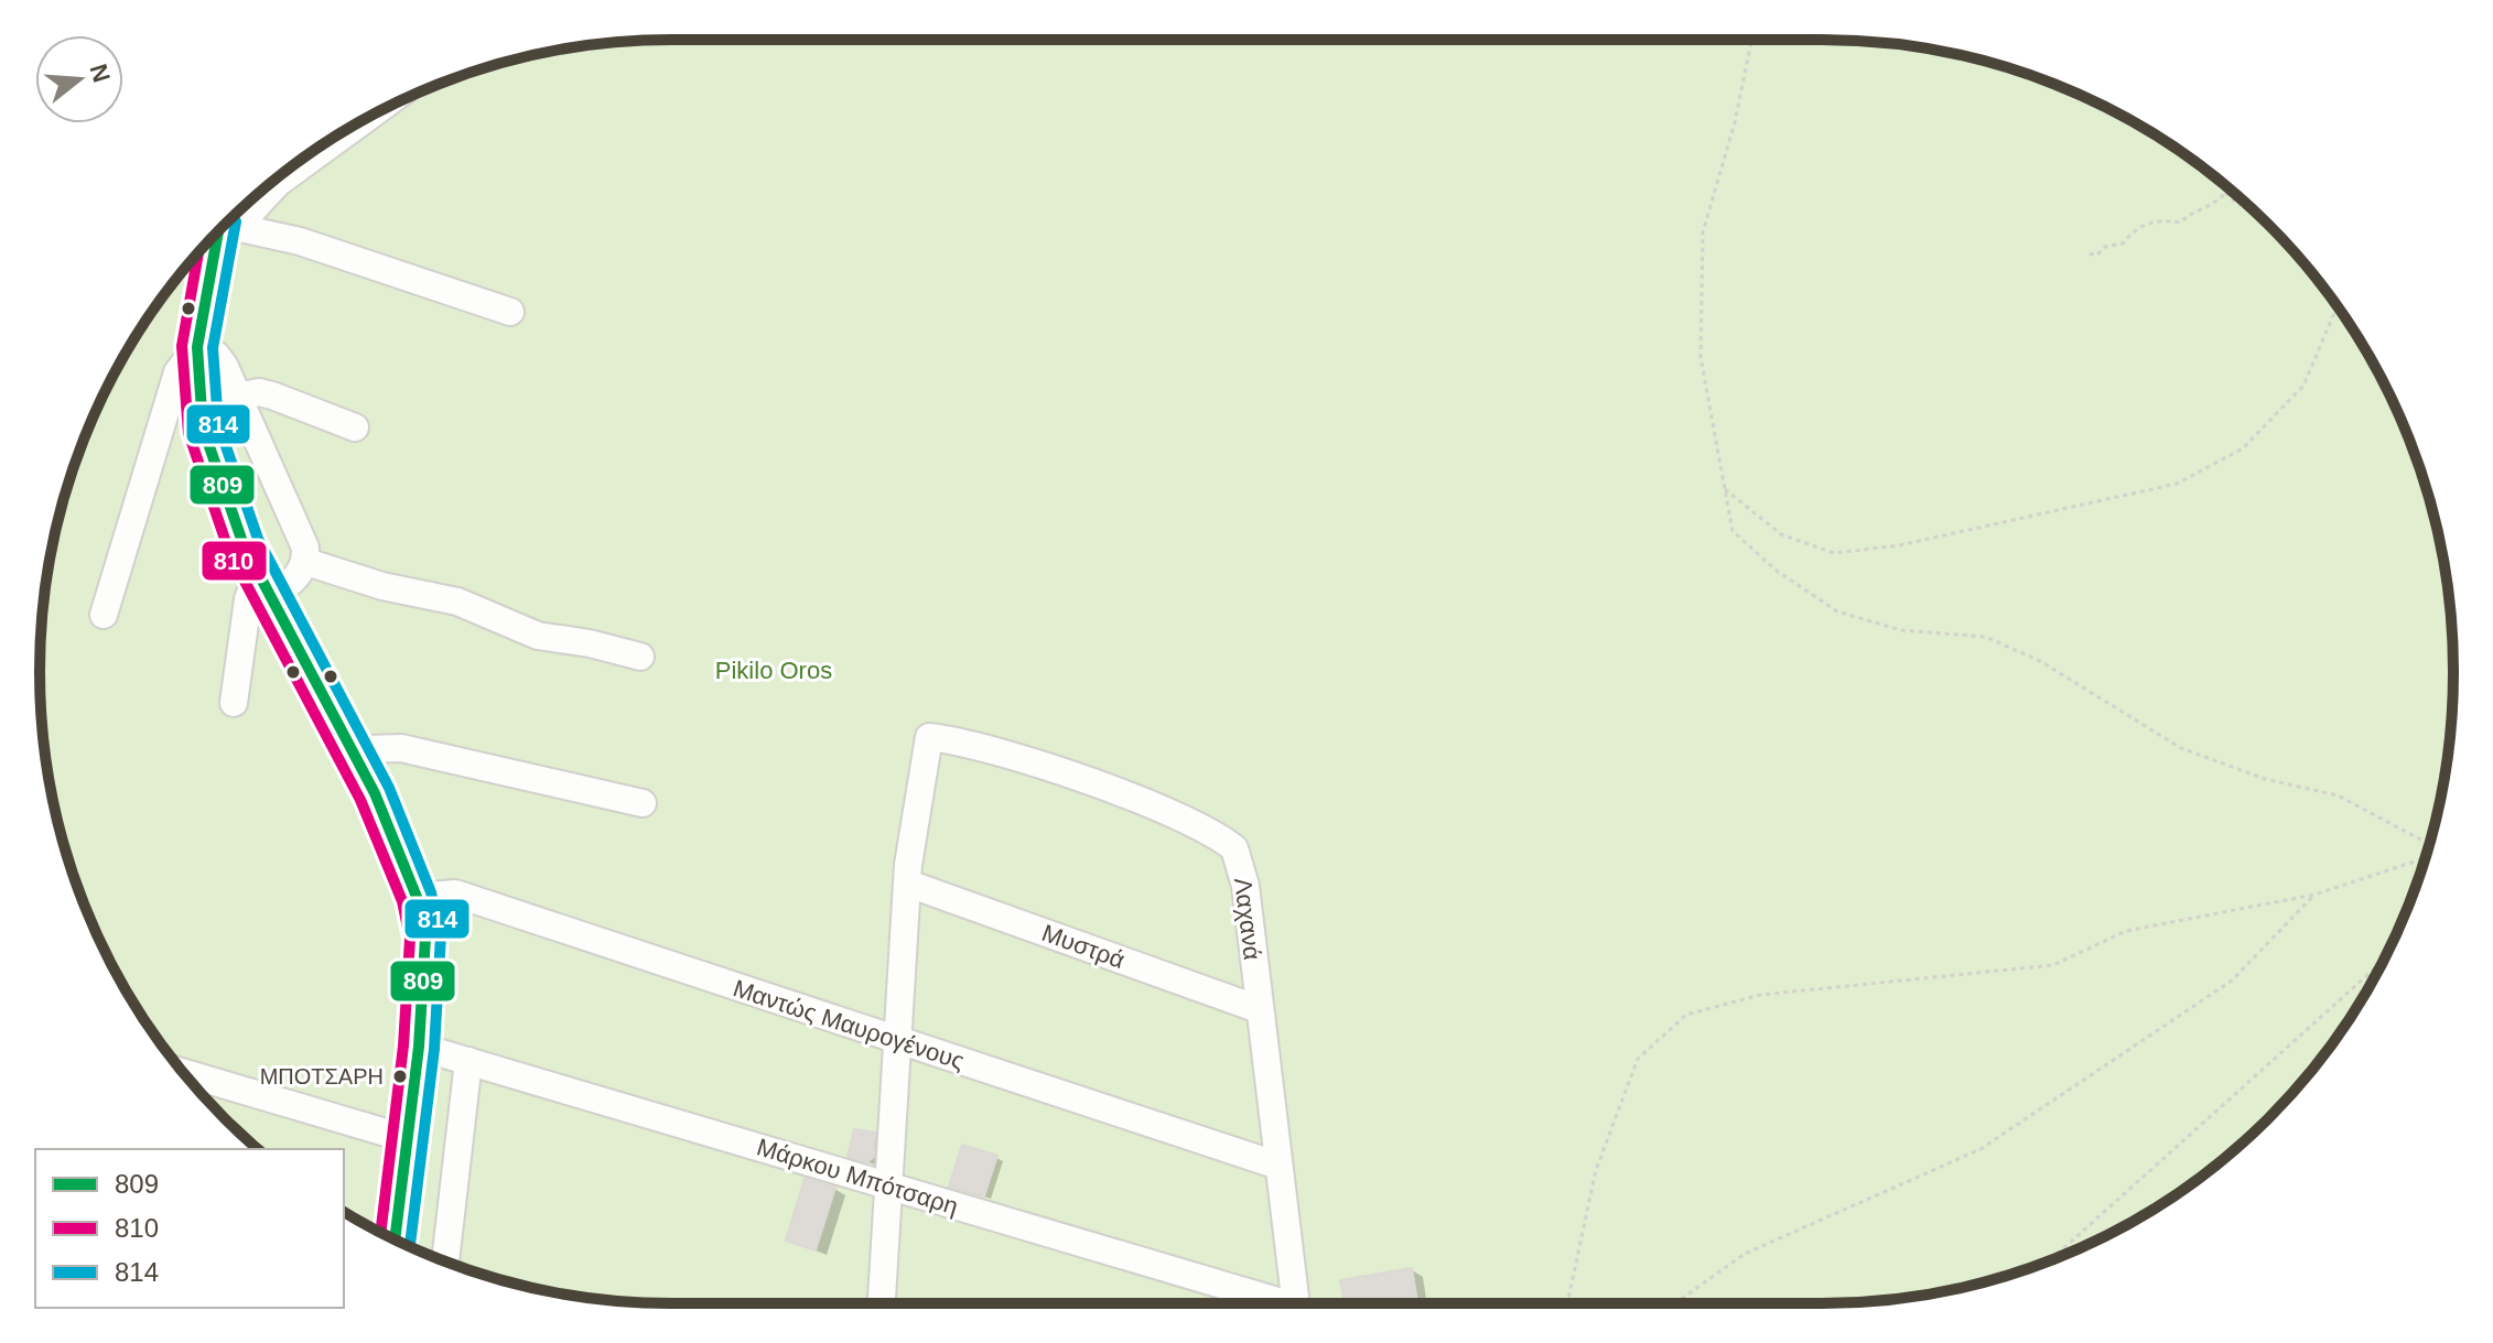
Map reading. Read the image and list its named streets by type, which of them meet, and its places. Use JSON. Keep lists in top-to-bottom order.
{
  "streets": {
    "street": [
      "Λαχανά",
      "Μυστρά",
      "Μαντώς Μαυρογένους",
      "Μάρκου Μπότσαρη"
    ]
  },
  "crossings": [
    ["Λαχανά", "Μυστρά"],
    ["Λαχανά", "Μαντώς Μαυρογένους"]
  ],
  "parks": ["Pikilo Oros"],
  "places": ["ΜΠΟΤΣΑΡΗ"],
  "lines": ["transit line 814", "transit line 809", "transit line 810"],
  "legend": ["809", "810", "814"],
  "north": "right"
}
